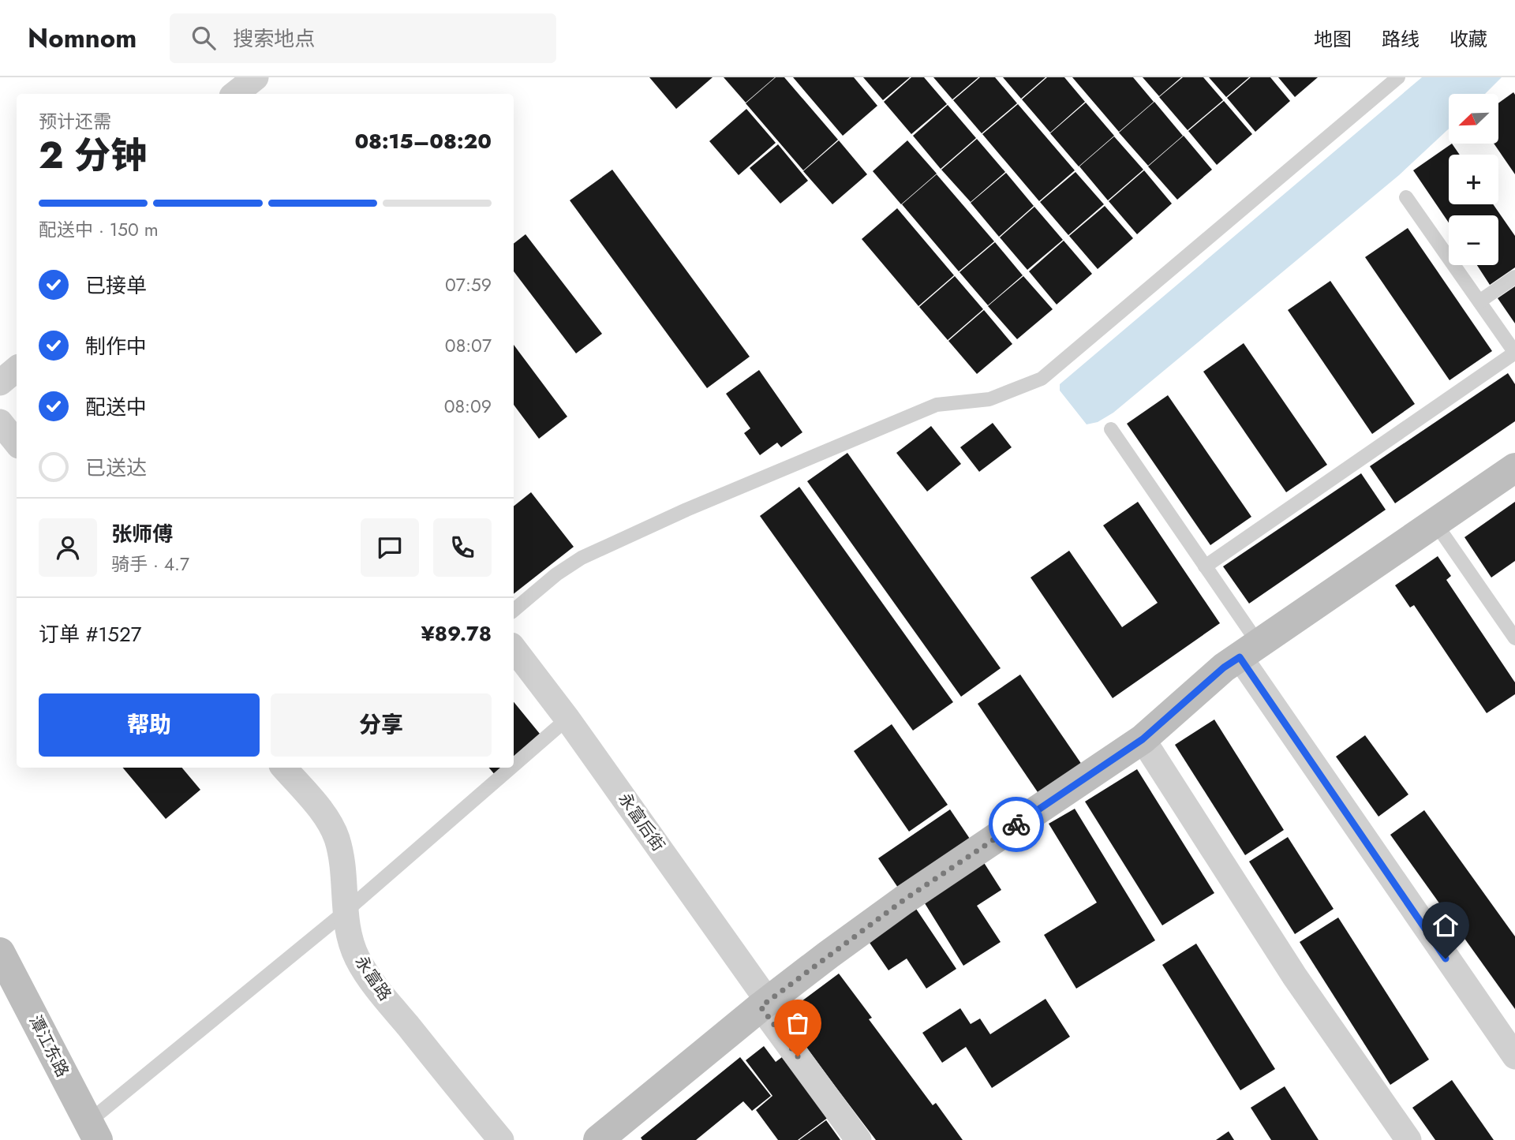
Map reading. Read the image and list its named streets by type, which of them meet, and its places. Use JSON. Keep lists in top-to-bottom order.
{
  "streets": {
    "street": ["永富后街", "永富路", "潭江东路"]
  },
  "north": "bottom left",
  "page": {
    "header": "Nomnom",
    "search": "搜索地点",
    "nav": ["地图", "路线", "收藏"],
    "map_buttons": ["+", "−"],
    "heading": ["2 分钟", "预计还需", "08:15–08:20"],
    "panel": [
      "张师傅",
      "骑手 · 4.7",
      "订单 #1527",
      "¥89.78"
    ],
    "bar": "配送中 · 150 m",
    "list": [
      ["已接单", "07:59"],
      ["制作中", "08:07"],
      ["配送中", "08:09"],
      "已送达"
    ],
    "buttons": ["帮助", "分享"]
  }
}
